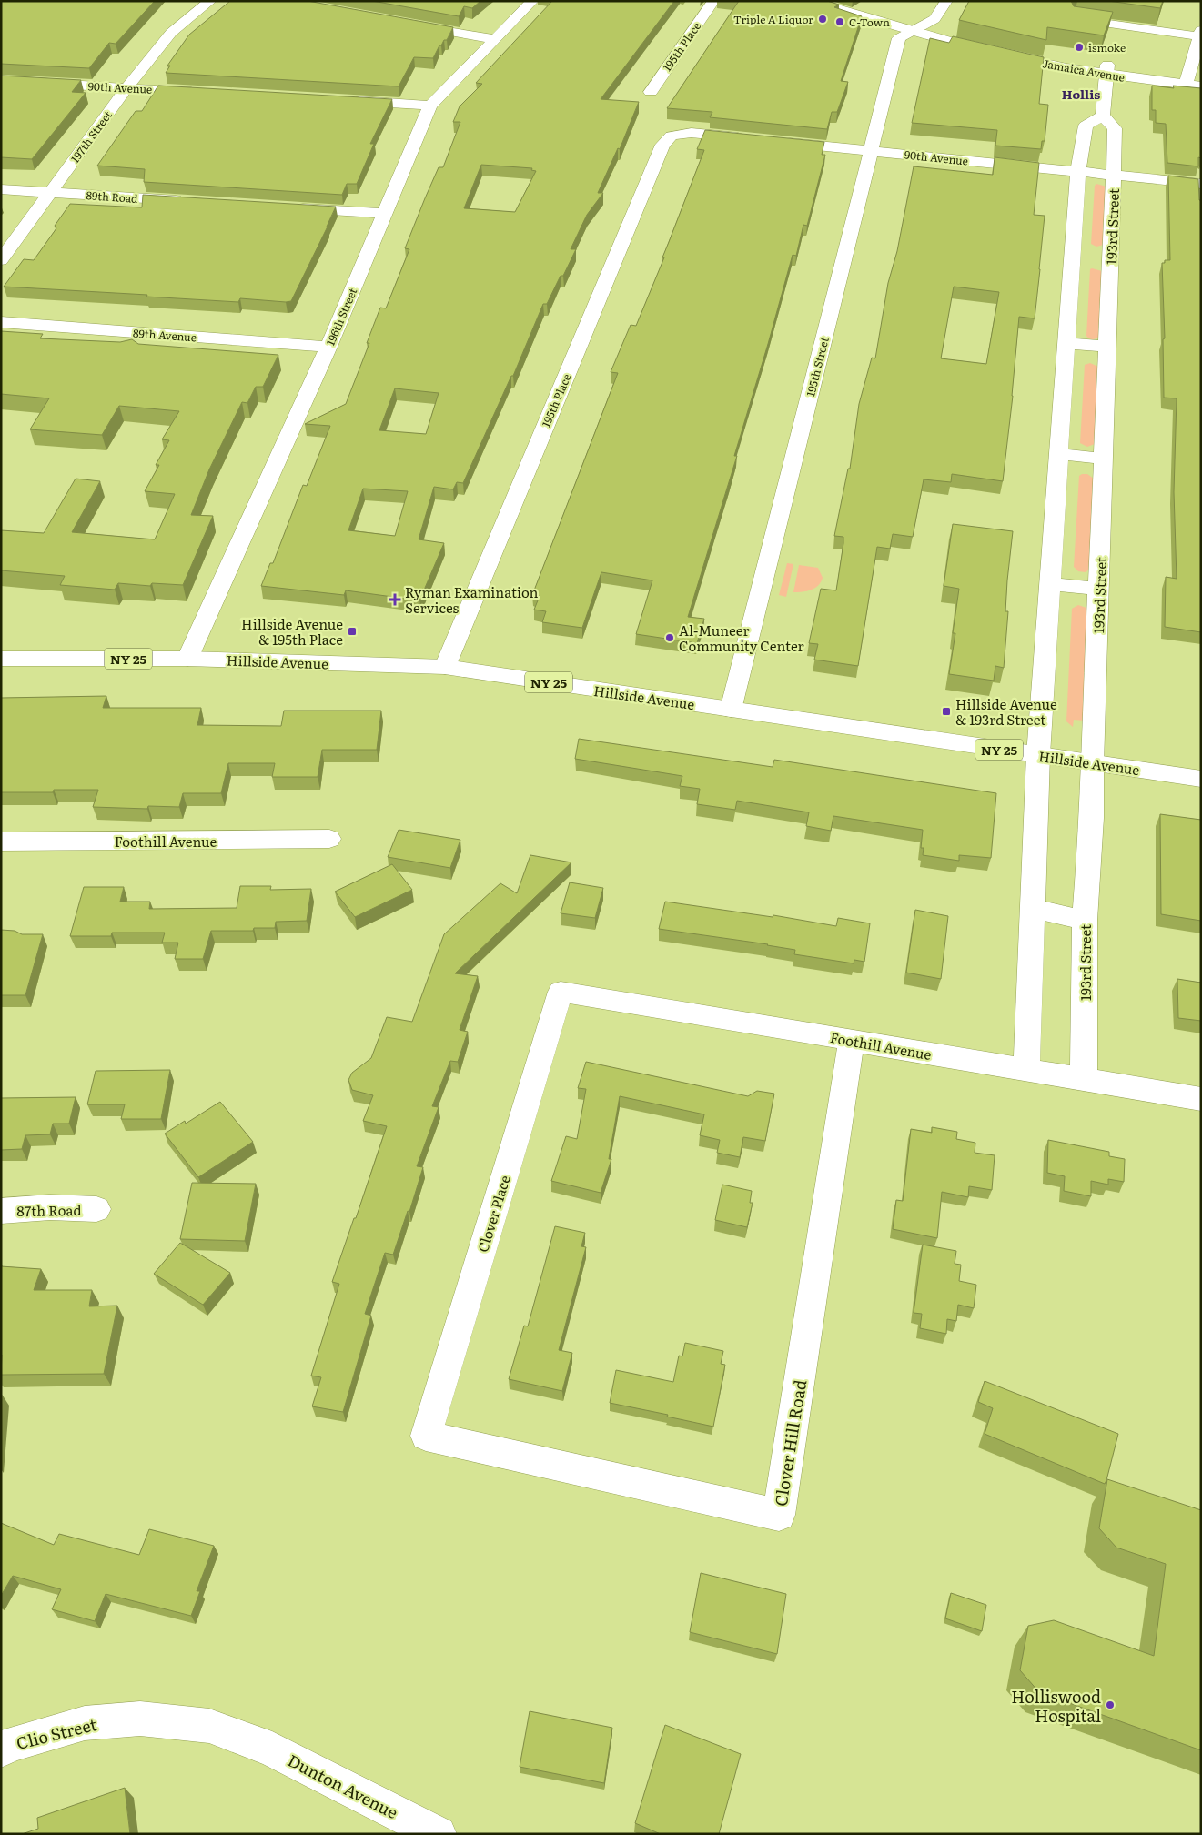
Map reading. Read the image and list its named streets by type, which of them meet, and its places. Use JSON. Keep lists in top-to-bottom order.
{
  "streets": {
    "street": [
      "195th Place",
      "Jamaica Avenue",
      "90th Avenue",
      "197th Street",
      "89th Road",
      "193rd Street",
      "196th Street",
      "89th Avenue",
      "195th Street",
      "NY 25",
      "Hillside Avenue",
      "Foothill Avenue",
      "87th Road",
      "Clover Place",
      "Clover Hill Road",
      "Clio Street",
      "Dunton Avenue"
    ]
  },
  "crossings": [
    ["195th Place", "Hillside Avenue"],
    ["Jamaica Avenue", "195th Street"],
    ["90th Avenue", "197th Street"],
    ["90th Avenue", "193rd Street"],
    ["90th Avenue", "195th Street"],
    ["197th Street", "89th Road"],
    ["193rd Street", "Hillside Avenue"],
    ["193rd Street", "Foothill Avenue"],
    ["196th Street", "89th Avenue"],
    ["196th Street", "Hillside Avenue"],
    ["195th Street", "Hillside Avenue"],
    ["Foothill Avenue", "Clover Place"],
    ["Foothill Avenue", "Clover Hill Road"],
    ["Clover Place", "Clover Hill Road"],
    ["Clio Street", "Dunton Avenue"]
  ],
  "districts": ["Hollis"],
  "places": {
    "other": [
      "Triple A Liquor",
      "C-Town",
      "ismoke",
      "Al-Muneer Community Center",
      "Holliswood Hospital"
    ],
    "health": ["Ryman Examination Services"],
    "transit": ["Hillside Avenue & 195th Place", "Hillside Avenue & 193rd Street"]
  }
}
